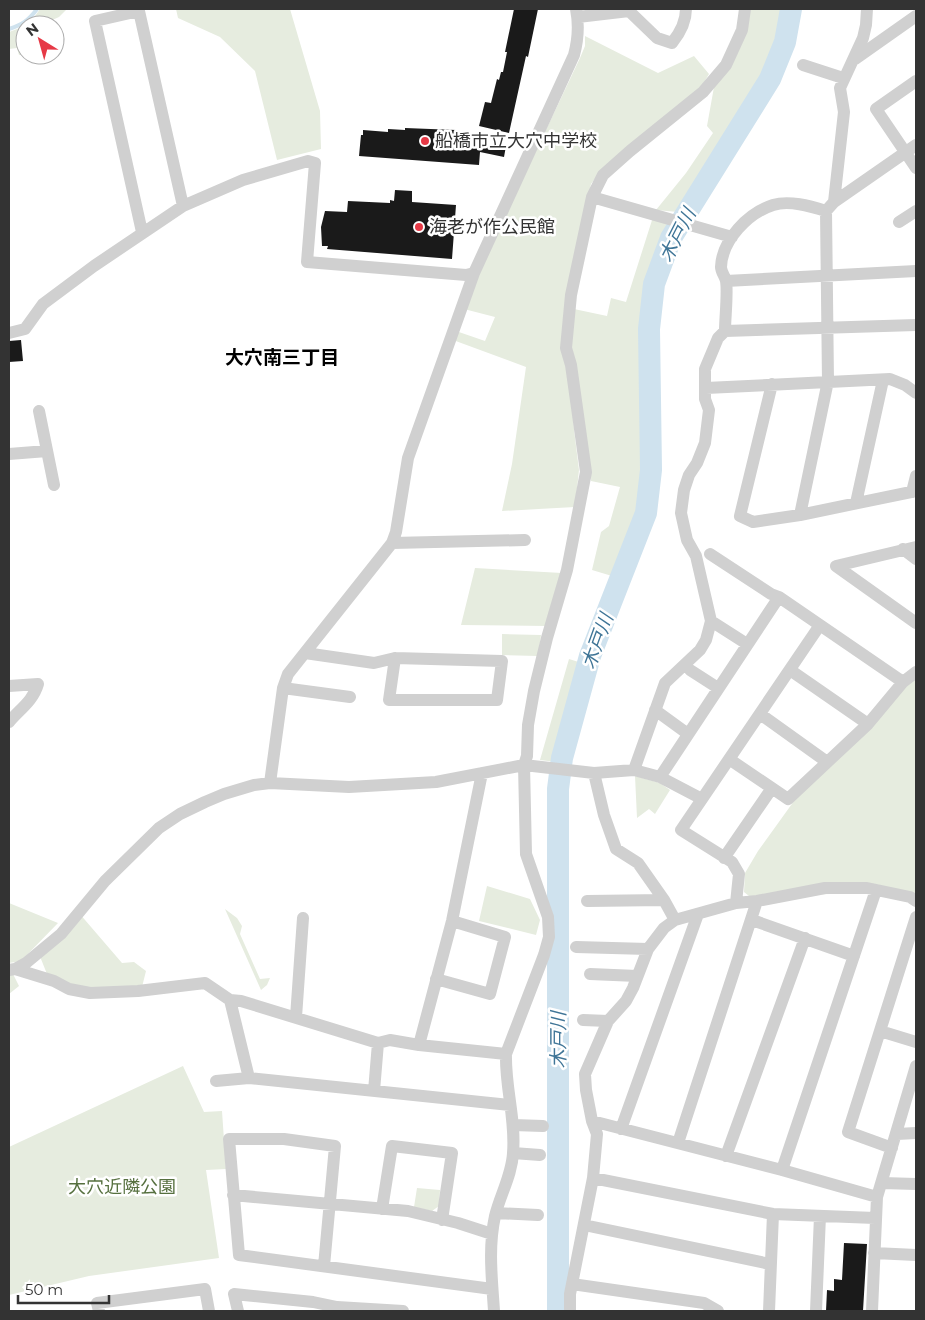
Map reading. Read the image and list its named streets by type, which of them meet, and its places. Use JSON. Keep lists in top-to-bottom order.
{
  "districts": ["大穴南三丁目"],
  "water": ["木戸川"],
  "parks": ["大穴近隣公園"],
  "places": ["船橋市立大穴中学校", "海老が作公民館"],
  "scale_bar": "50 m",
  "north": "top left"
}
